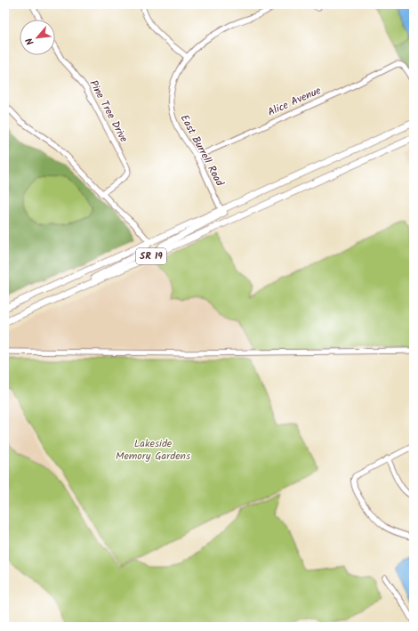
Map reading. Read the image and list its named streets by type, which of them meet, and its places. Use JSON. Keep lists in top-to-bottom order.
{
  "streets": {
    "main road": ["SR 19"],
    "street": ["Alice Avenue", "Pine Tree Drive", "East Burrell Road"]
  },
  "crossings": [
    ["Alice Avenue", "East Burrell Road"],
    ["East Burrell Road", "SR 19"]
  ],
  "parks": ["Lakeside Memory Gardens"],
  "north": "bottom left"
}
